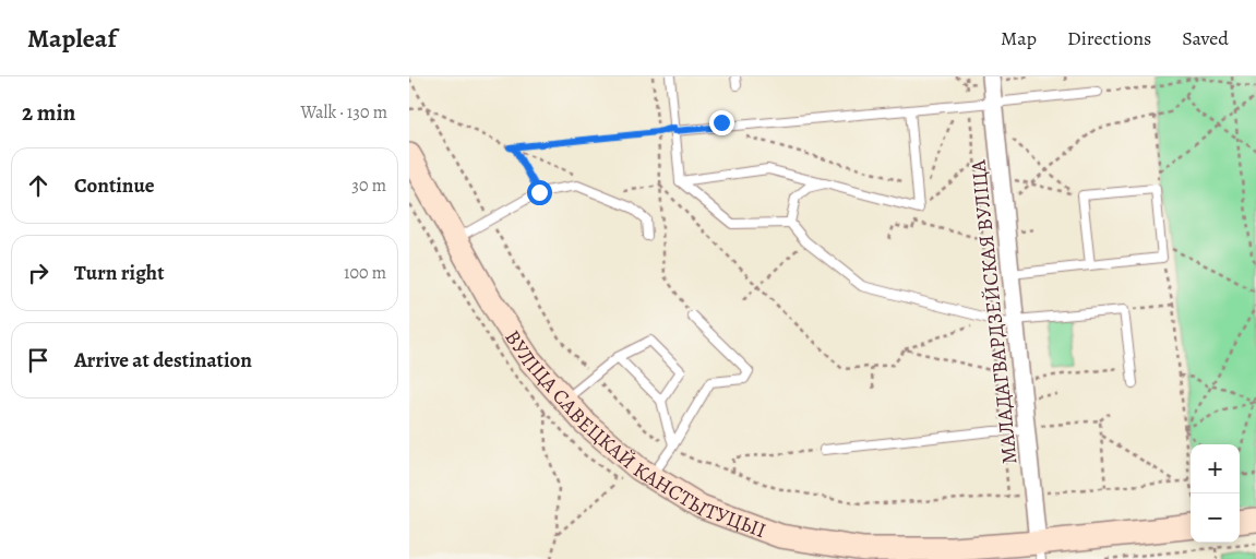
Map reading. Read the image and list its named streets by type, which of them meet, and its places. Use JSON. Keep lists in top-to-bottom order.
{
  "streets": {
    "main road": ["ВУЛІЦА САВЕЦКАЙ КАНСТЫТУЦЫІ"],
    "street": ["МАЛАДАГВАРДЗЕЙСКАЯ ВУЛІЦА"]
  },
  "crossings": [
    ["МАЛАДАГВАРДЗЕЙСКАЯ ВУЛІЦА", "ВУЛІЦА САВЕЦКАЙ КАНСТЫТУЦЫІ"]
  ],
  "page": {
    "header": "Mapleaf",
    "nav": ["Map", "Directions", "Saved"],
    "heading": ["2 min", "Walk · 130 m"],
    "list": [
      ["Continue", "30 m"],
      ["Turn right", "100 m"],
      "Arrive at destination"
    ],
    "map_buttons": ["+", "−"]
  }
}
